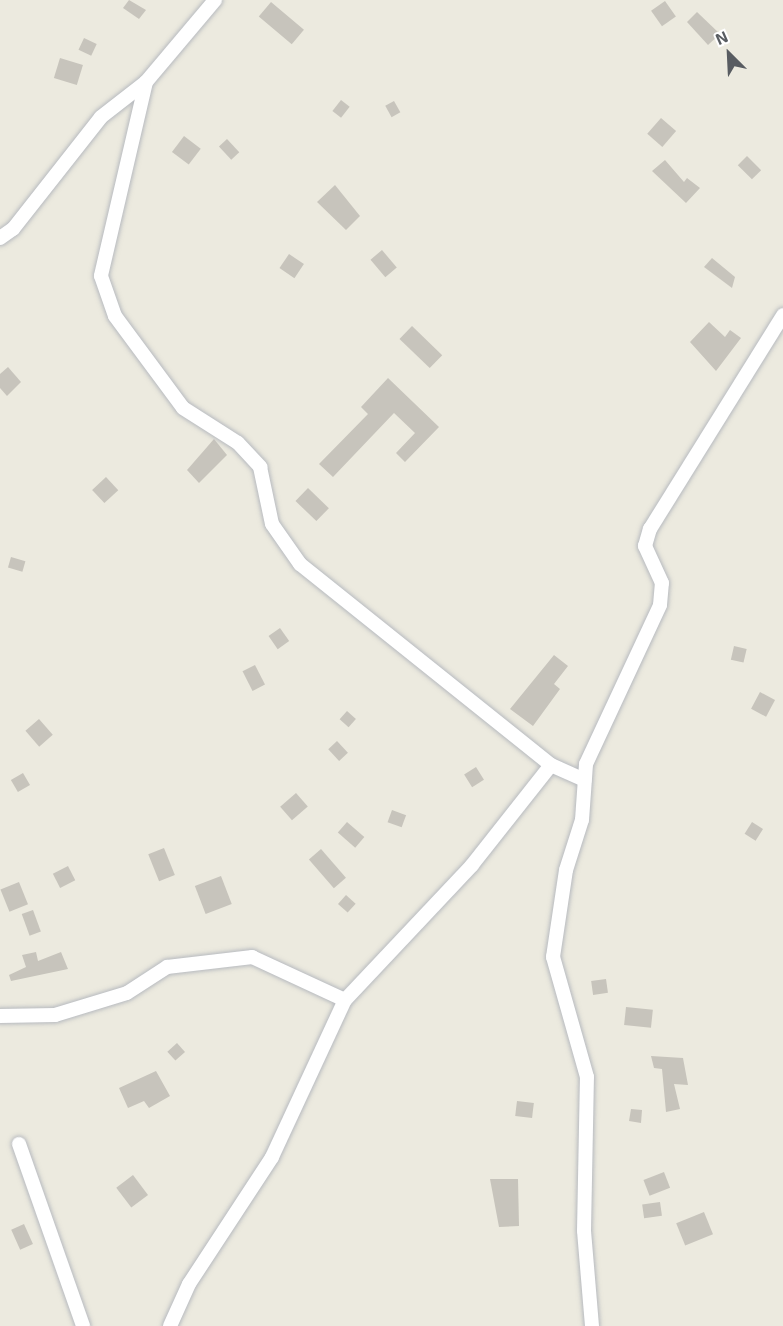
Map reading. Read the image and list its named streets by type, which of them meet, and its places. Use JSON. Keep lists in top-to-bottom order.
{
  "north": "top left"
}
